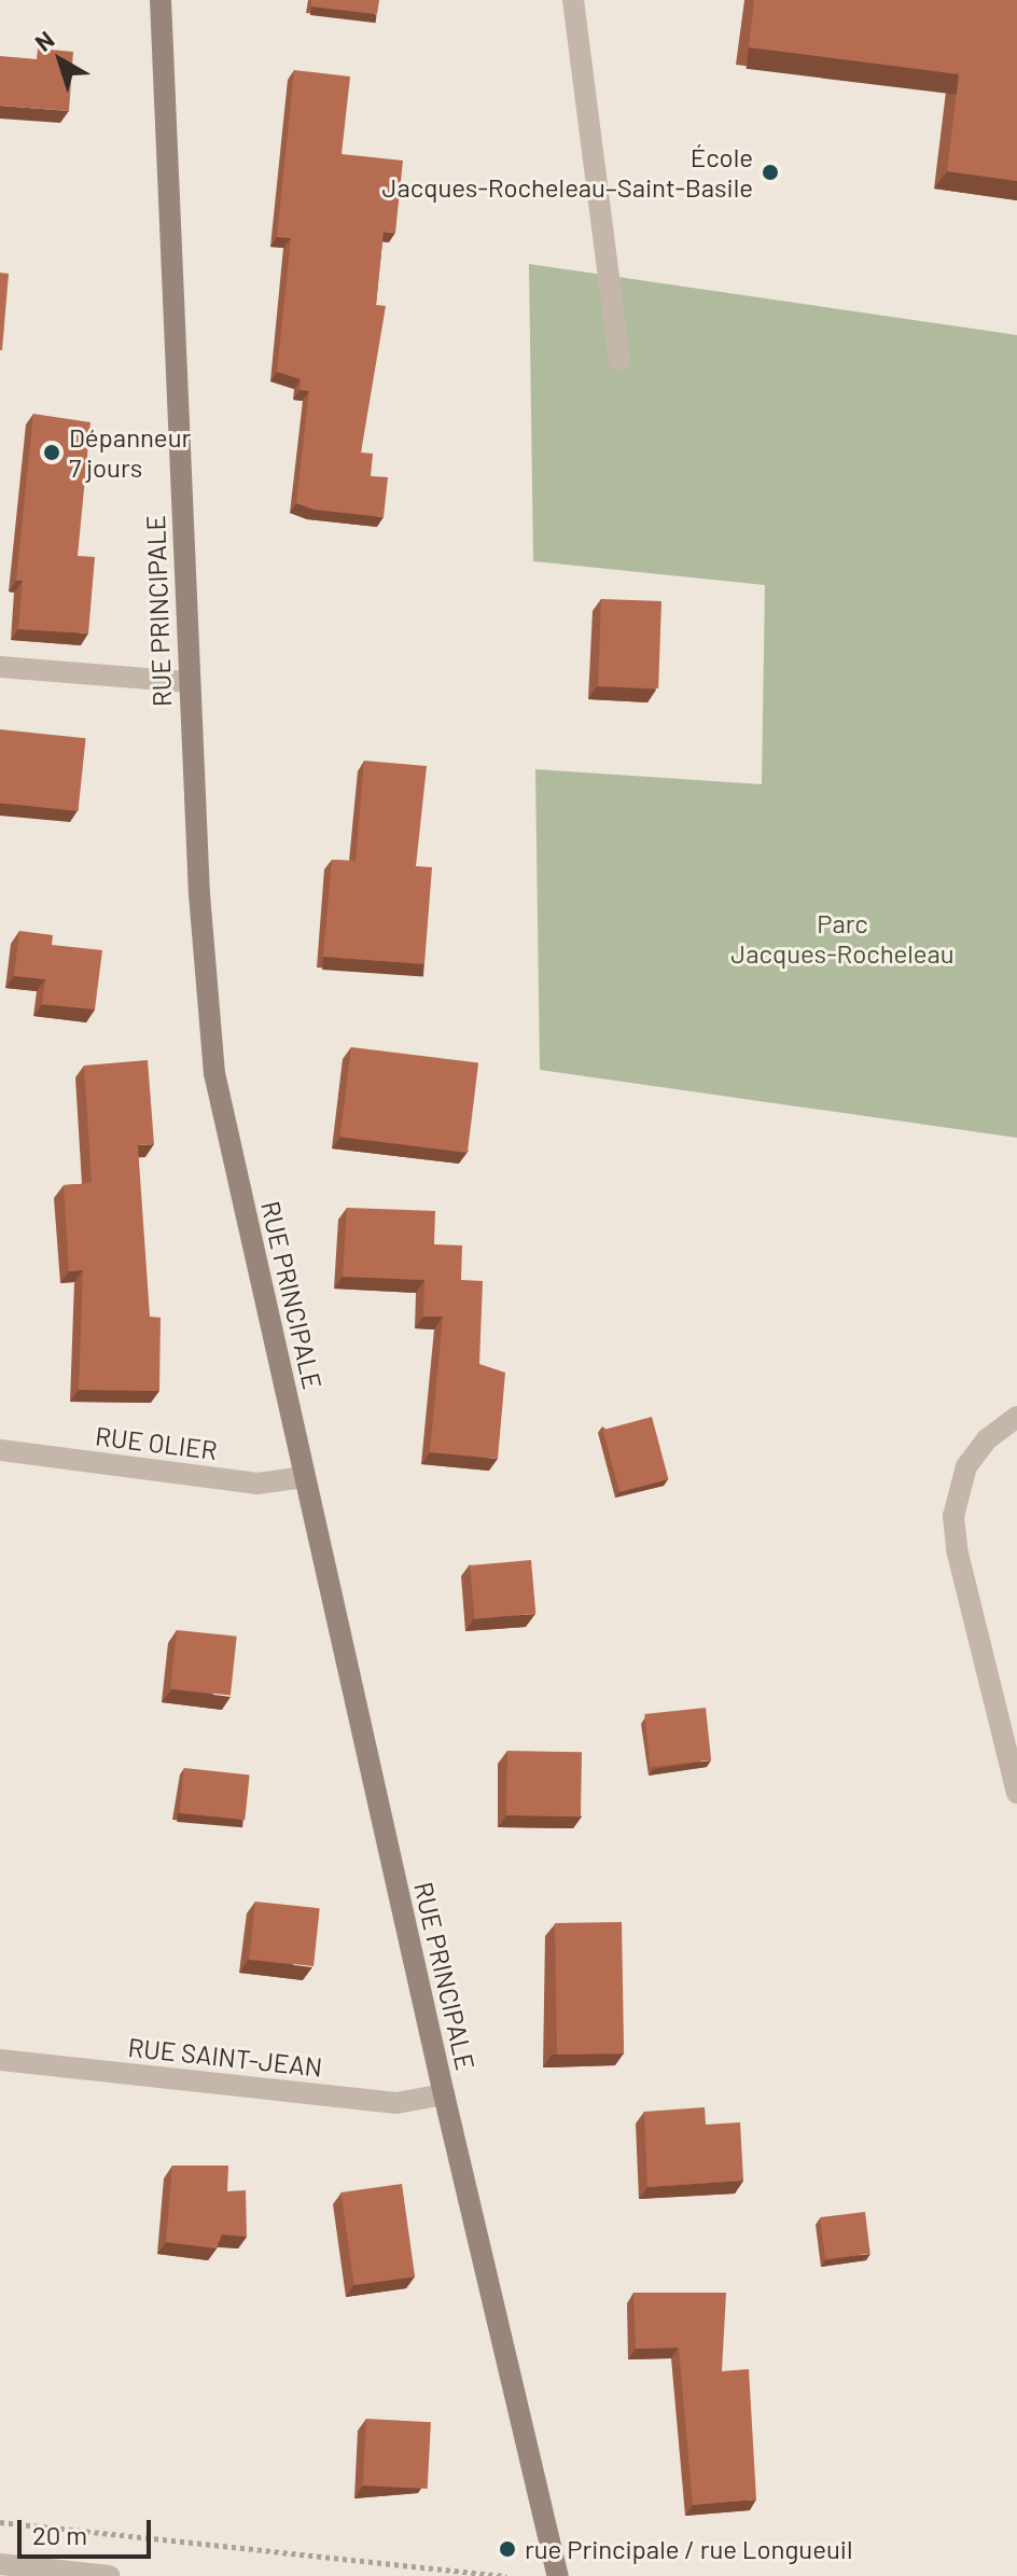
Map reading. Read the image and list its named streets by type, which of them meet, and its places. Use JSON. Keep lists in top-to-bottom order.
{
  "streets": {
    "street": ["RUE PRINCIPALE", "RUE OLIER", "RUE SAINT-JEAN"]
  },
  "crossings": [
    ["RUE PRINCIPALE", "RUE OLIER"],
    ["RUE PRINCIPALE", "RUE SAINT-JEAN"]
  ],
  "parks": ["Parc Jacques-Rocheleau"],
  "places": ["École Jacques-Rocheleau–Saint-Basile", "Dépanneur 7 jours", "rue Principale / rue Longueuil"],
  "scale_bar": "20 m",
  "north": "top left"
}
